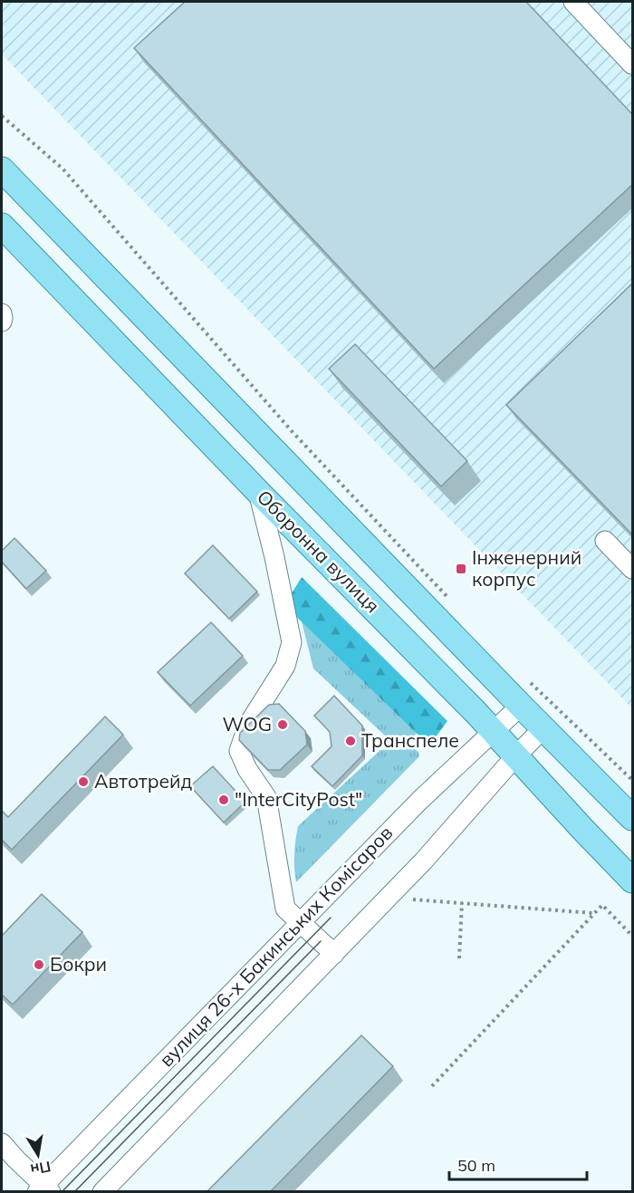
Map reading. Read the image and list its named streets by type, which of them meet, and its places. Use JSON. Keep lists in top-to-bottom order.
{
  "streets": {
    "main road": ["Оборонна вулиця"],
    "street": ["вулиця 26-х Бакинських Комісаров"]
  },
  "crossings": [
    ["Оборонна вулиця", "вулиця 26-х Бакинських Комісаров"]
  ],
  "places": {
    "transit": ["Інженерний корпус"],
    "other": [
      "WOG",
      "Транспеле",
      "Автотрейд",
      "\"InterCityPost\"",
      "Бокри"
    ]
  },
  "scale_bar": "50 m",
  "north": "bottom"
}
